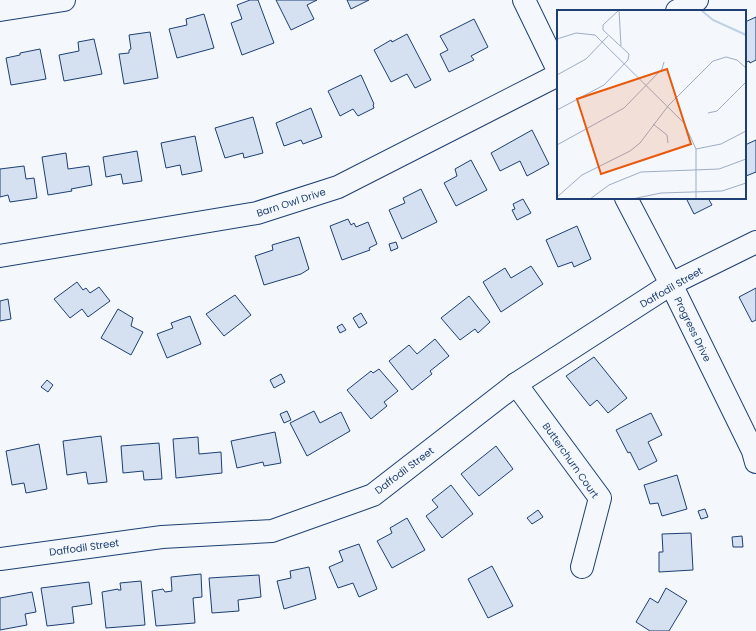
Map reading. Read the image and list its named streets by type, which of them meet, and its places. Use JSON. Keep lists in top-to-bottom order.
{
  "streets": {
    "street": [
      "Barn Owl Drive",
      "Daffodil Street",
      "Progress Drive",
      "Butterchurn Court"
    ]
  },
  "crossings": [
    ["Daffodil Street", "Progress Drive"],
    ["Daffodil Street", "Butterchurn Court"]
  ]
}
